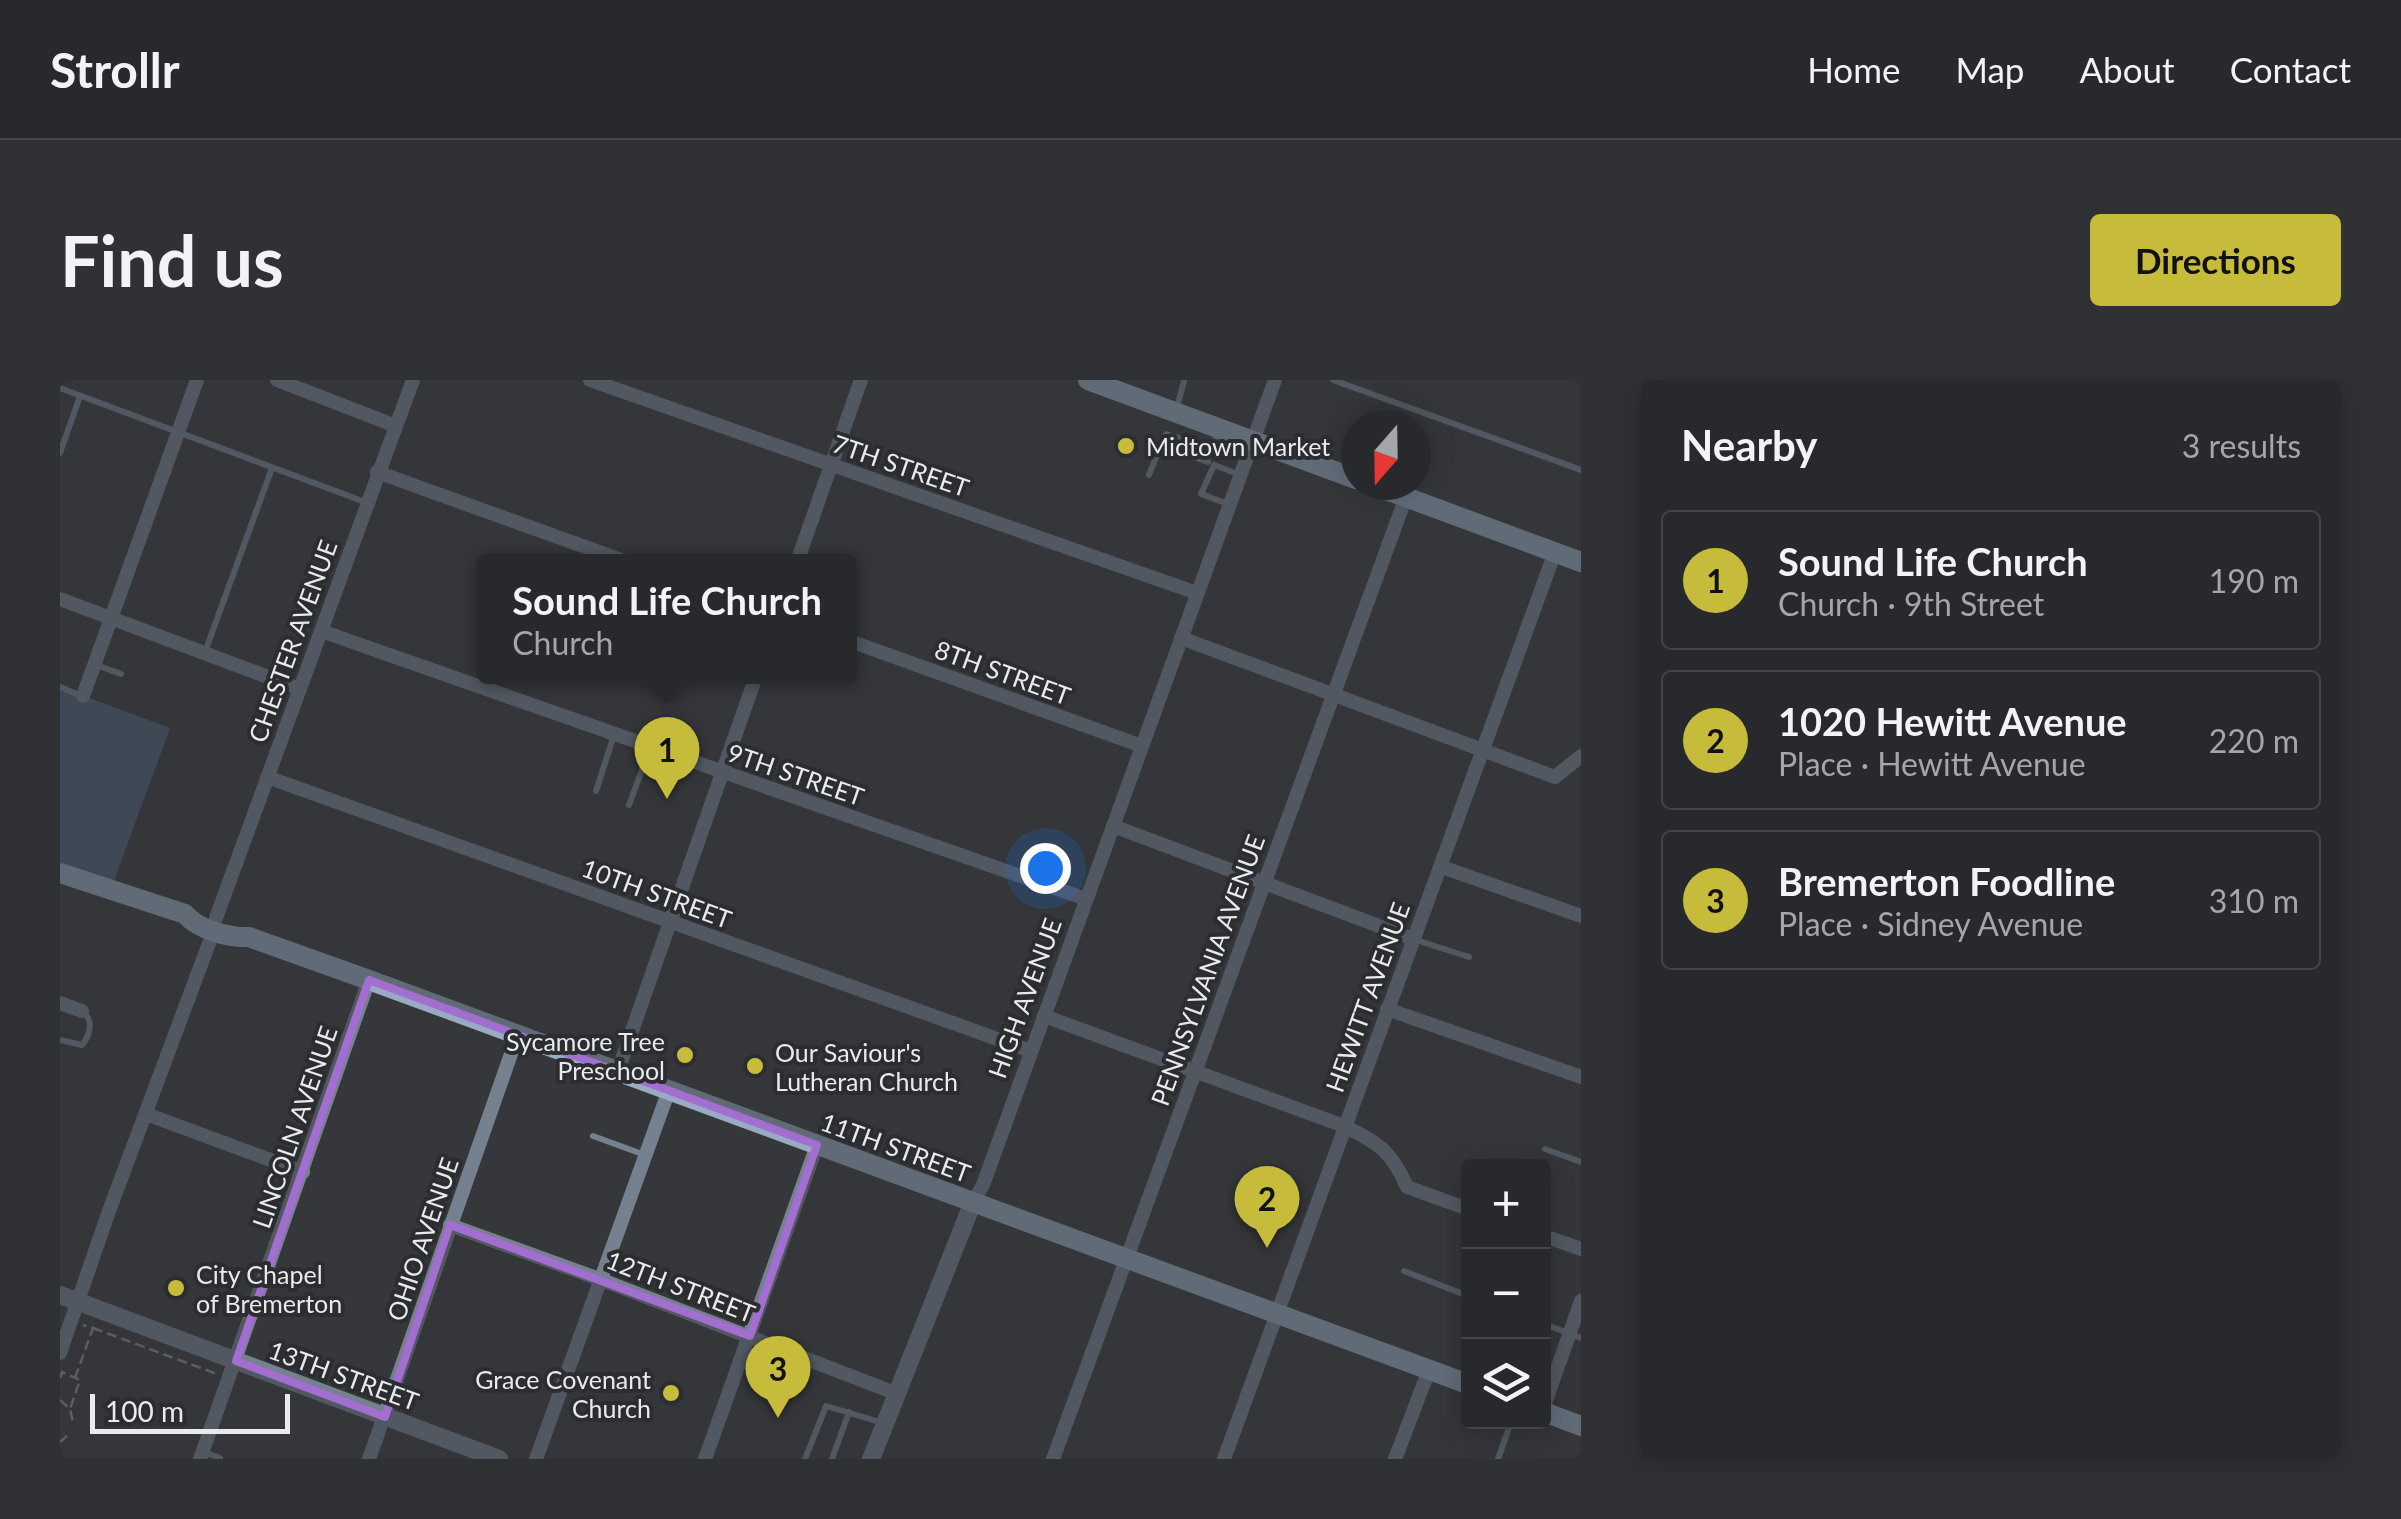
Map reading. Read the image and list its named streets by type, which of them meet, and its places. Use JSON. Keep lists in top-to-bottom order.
{
  "streets": {
    "main road": ["11TH STREET"],
    "street": [
      "7TH STREET",
      "CHESTER AVENUE",
      "8TH STREET",
      "9TH STREET",
      "10TH STREET",
      "PENNSYLVANIA AVENUE",
      "HEWITT AVENUE",
      "HIGH AVENUE",
      "LINCOLN AVENUE",
      "OHIO AVENUE",
      "12TH STREET",
      "13TH STREET"
    ]
  },
  "crossings": [
    ["7TH STREET", "HIGH AVENUE"],
    ["CHESTER AVENUE", "9TH STREET"],
    ["CHESTER AVENUE", "10TH STREET"],
    ["CHESTER AVENUE", "11TH STREET"],
    ["CHESTER AVENUE", "13TH STREET"],
    ["8TH STREET", "HIGH AVENUE"],
    ["9TH STREET", "HIGH AVENUE"],
    ["10TH STREET", "HIGH AVENUE"],
    ["PENNSYLVANIA AVENUE", "11TH STREET"],
    ["HEWITT AVENUE", "11TH STREET"],
    ["HIGH AVENUE", "11TH STREET"],
    ["HIGH AVENUE", "12TH STREET"],
    ["LINCOLN AVENUE", "11TH STREET"],
    ["LINCOLN AVENUE", "13TH STREET"],
    ["11TH STREET", "OHIO AVENUE"],
    ["OHIO AVENUE", "12TH STREET"],
    ["OHIO AVENUE", "13TH STREET"]
  ],
  "places": [
    "Midtown Market",
    "Sycamore Tree Preschool",
    "Our Saviour's Lutheran Church",
    "City Chapel of Bremerton",
    "Grace Covenant Church"
  ],
  "scale_bar": "100 m",
  "north": "bottom",
  "page": {
    "header": "Strollr",
    "nav": [
      "Home",
      "Map",
      "About",
      "Contact"
    ],
    "buttons": "Directions",
    "title": "Find us",
    "heading": ["Nearby", "3 results"],
    "list": [
      {
        "mark": "1",
        "name": "Sound Life Church",
        "note": "Church · 9th Street",
        "value": "190 m"
      },
      {
        "mark": "2",
        "name": "1020 Hewitt Avenue",
        "note": "Place · Hewitt Avenue",
        "value": "220 m"
      },
      {
        "mark": "3",
        "name": "Bremerton Foodline",
        "note": "Place · Sidney Avenue",
        "value": "310 m"
      }
    ],
    "popup": ["Sound Life Church", "Church"],
    "pins": ["1", "2", "3"],
    "map_buttons": ["+", "−"],
    "scale": "100 m"
  }
}
